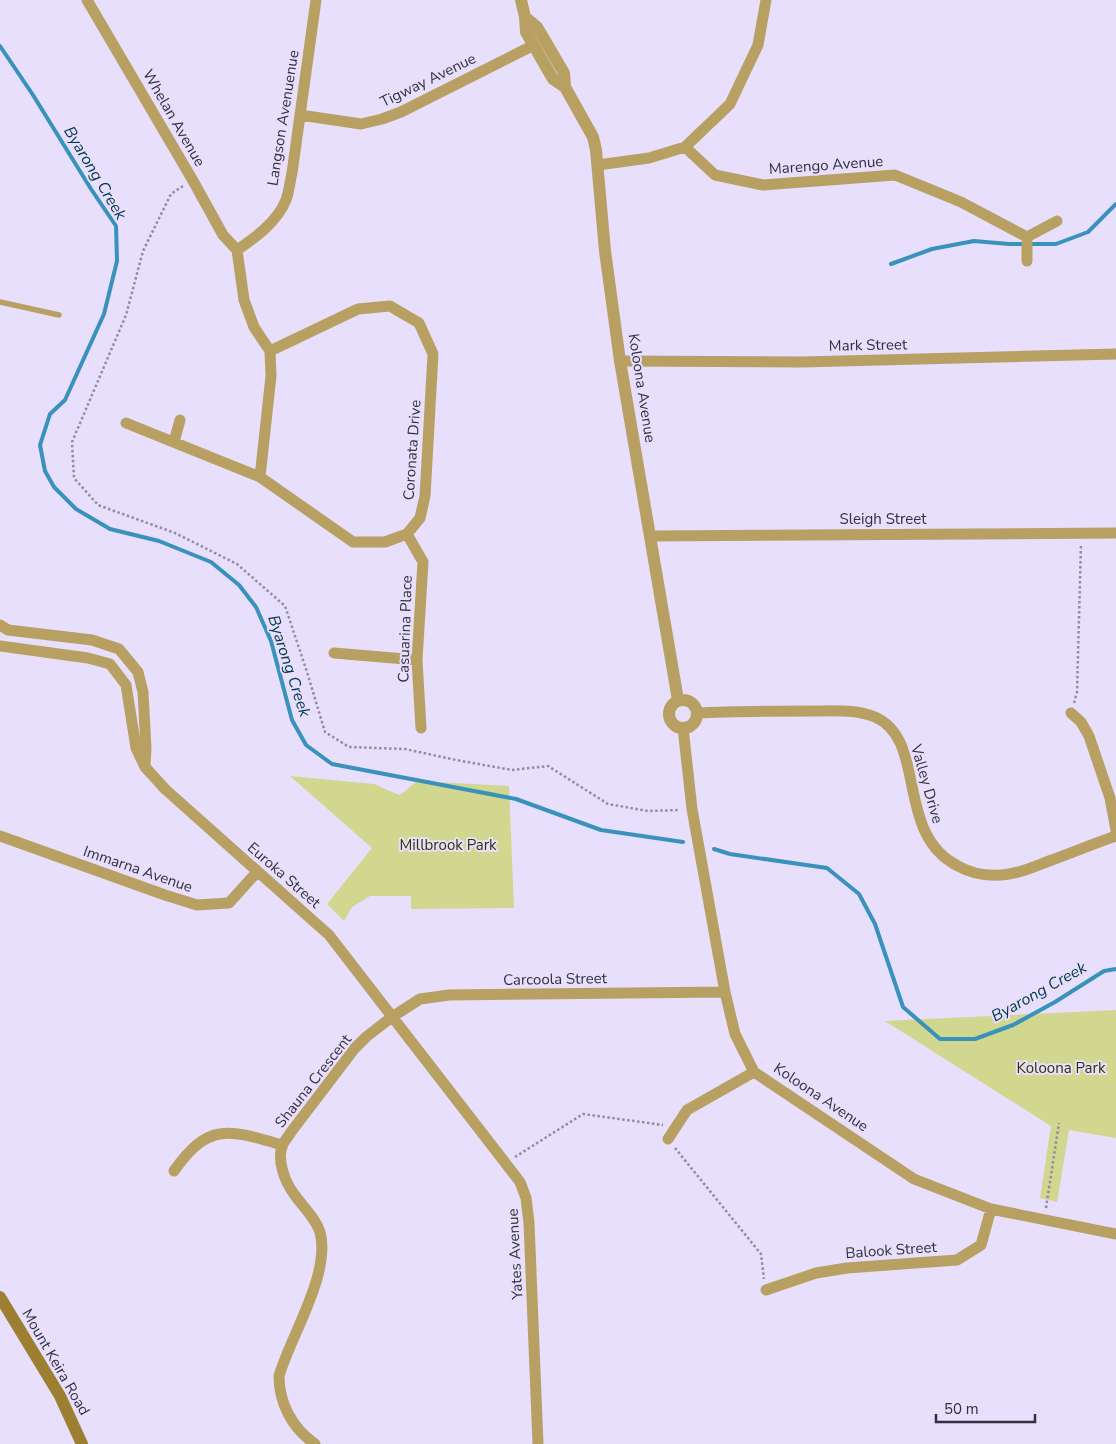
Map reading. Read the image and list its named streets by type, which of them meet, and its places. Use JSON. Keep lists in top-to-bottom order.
{
  "streets": {
    "main road": ["Mount Keira Road"],
    "street": [
      "Tigway Avenue",
      "Whelan Avenue",
      "Langson Avenuenue",
      "Marengo Avenue",
      "Mark Street",
      "Koloona Avenue",
      "Coronata Drive",
      "Sleigh Street",
      "Casuarina Place",
      "Valley Drive",
      "Immarna Avenue",
      "Euroka Street",
      "Carcoola Street",
      "Shauna Crescent",
      "Balook Street",
      "Yates Avenue"
    ]
  },
  "crossings": [
    ["Tigway Avenue", "Langson Avenuenue"],
    ["Tigway Avenue", "Koloona Avenue"],
    ["Whelan Avenue", "Langson Avenuenue"],
    ["Mark Street", "Koloona Avenue"],
    ["Koloona Avenue", "Sleigh Street"],
    ["Koloona Avenue", "Valley Drive"],
    ["Koloona Avenue", "Carcoola Street"],
    ["Koloona Avenue", "Balook Street"],
    ["Coronata Drive", "Casuarina Place"],
    ["Immarna Avenue", "Euroka Street"],
    ["Euroka Street", "Carcoola Street"],
    ["Euroka Street", "Shauna Crescent"],
    ["Euroka Street", "Yates Avenue"],
    ["Carcoola Street", "Shauna Crescent"],
    ["Carcoola Street", "Yates Avenue"],
    ["Shauna Crescent", "Yates Avenue"]
  ],
  "water": ["Byarong Creek"],
  "parks": ["Millbrook Park", "Koloona Park"],
  "scale_bar": "50 m"
}
